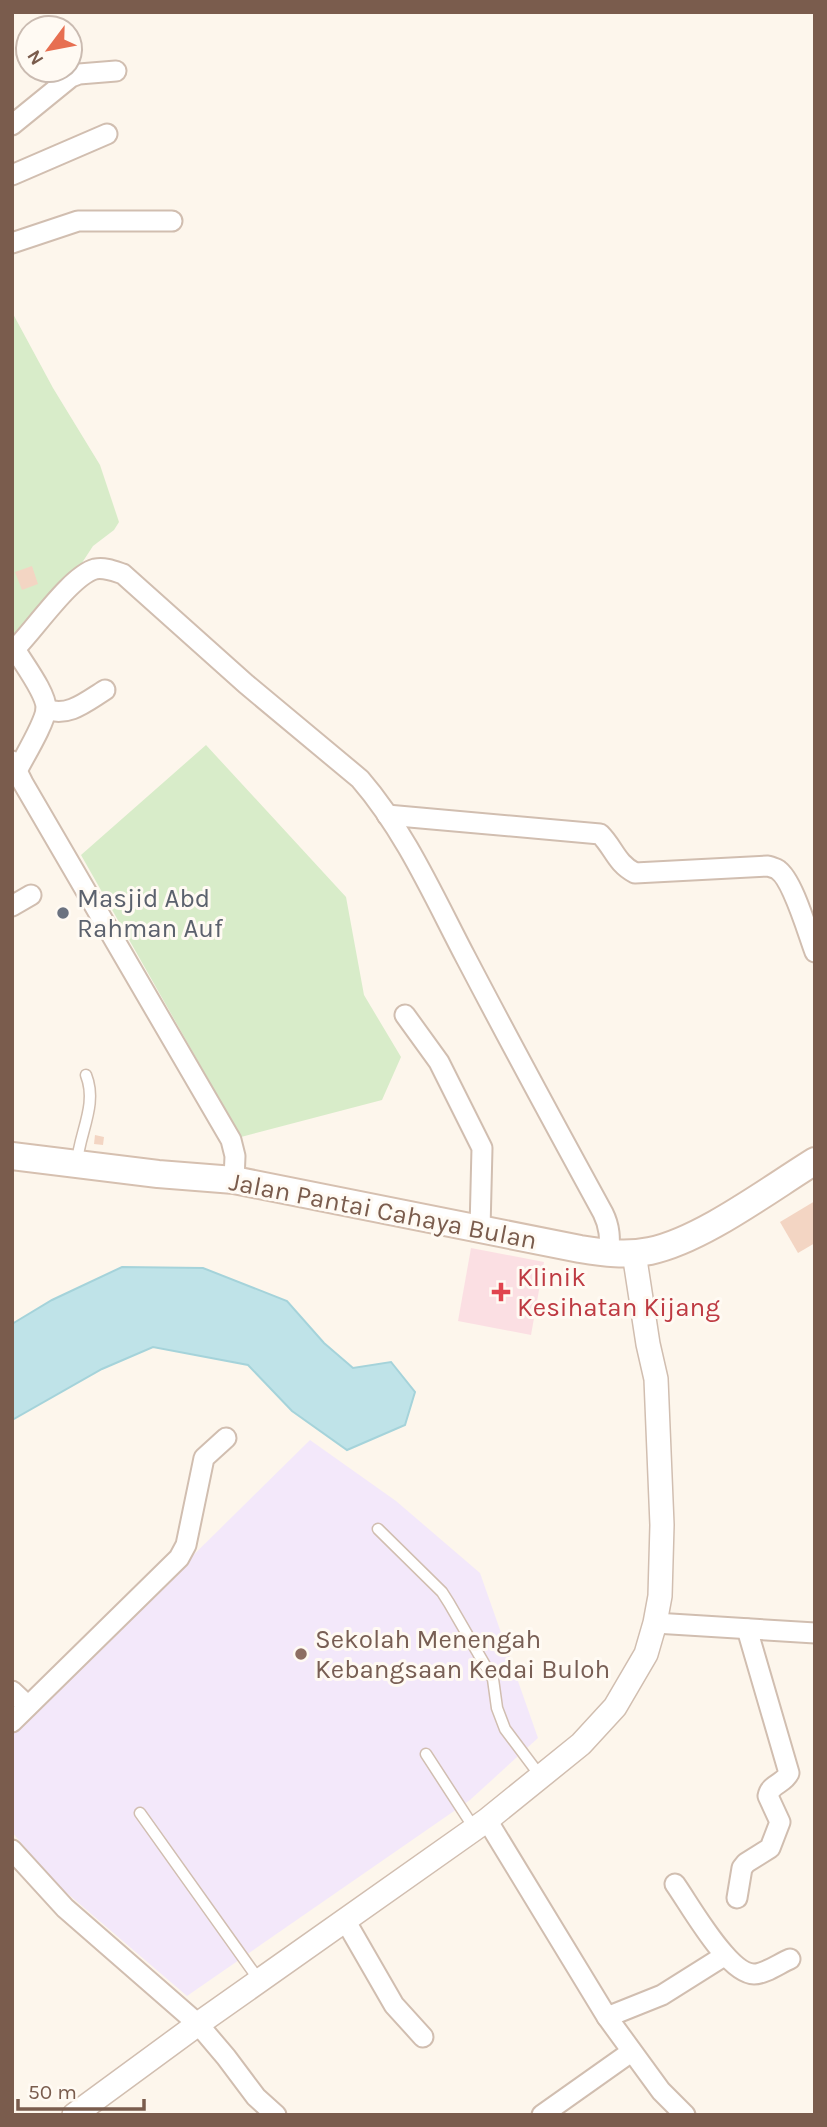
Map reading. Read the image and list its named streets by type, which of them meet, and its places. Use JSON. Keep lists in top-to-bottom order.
{
  "streets": {
    "main road": ["Jalan Pantai Cahaya Bulan"]
  },
  "places": {
    "other": ["Masjid Abd Rahman Auf", "Sekolah Menengah Kebangsaan Kedai Buloh"],
    "health": ["Klinik Kesihatan Kijang"]
  },
  "scale_bar": "50 m",
  "north": "bottom left"
}
